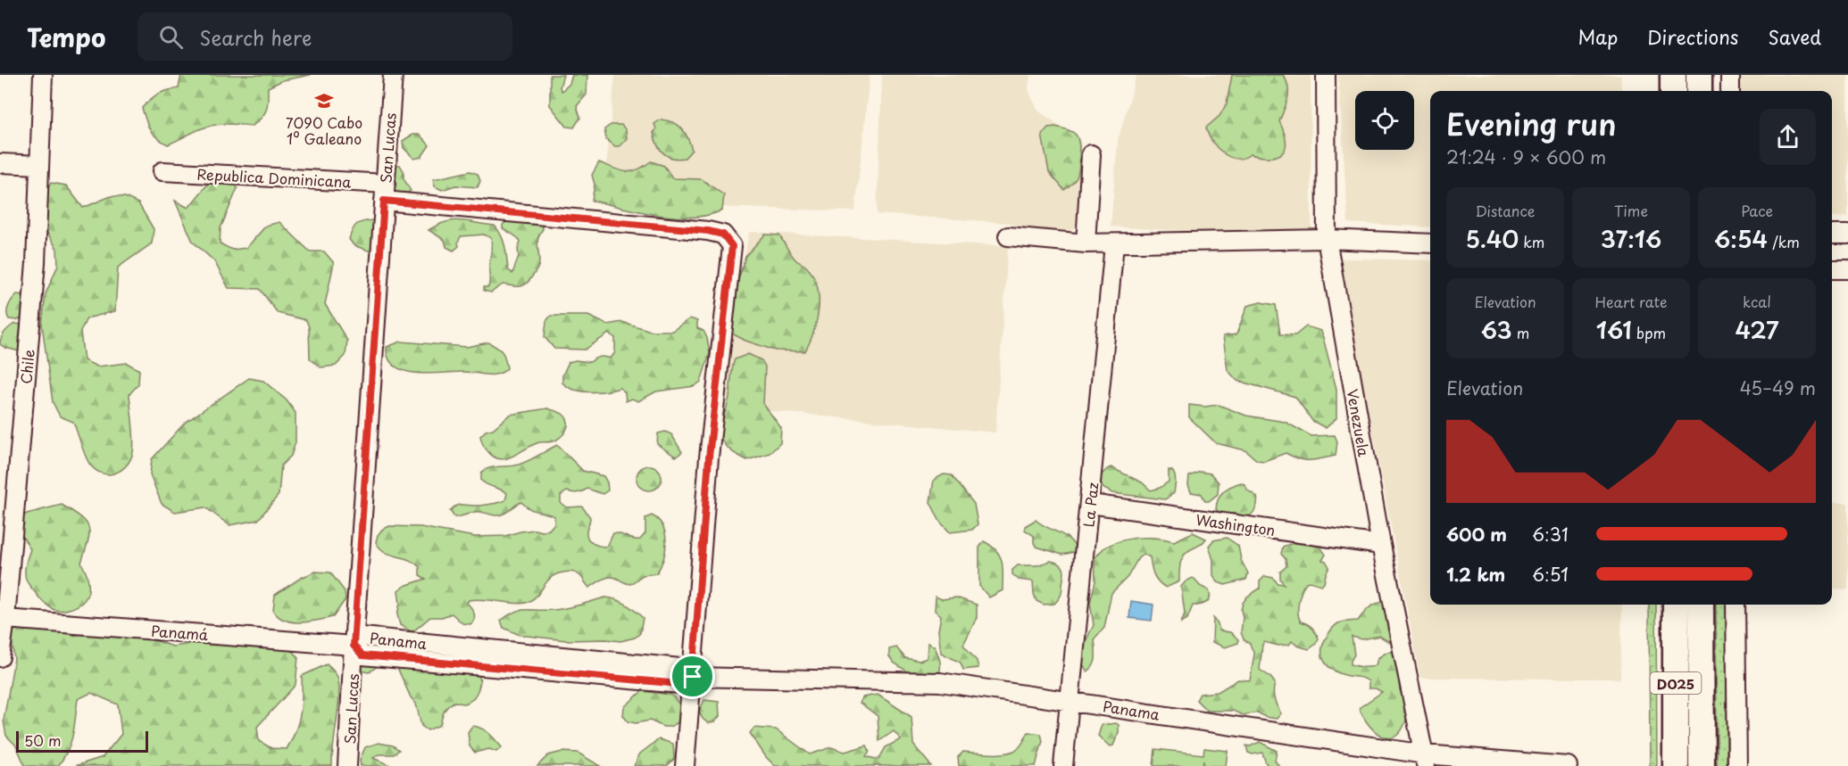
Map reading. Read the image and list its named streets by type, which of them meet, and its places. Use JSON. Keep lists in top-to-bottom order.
{
  "streets": {
    "highway": ["D025"],
    "street": [
      "San Lucas",
      "Republica Dominicana",
      "Chile",
      "Venezuela",
      "La Paz",
      "Washington",
      "Panamá",
      "Panama"
    ]
  },
  "crossings": [
    ["San Lucas", "Republica Dominicana"],
    ["San Lucas", "Panamá"],
    ["San Lucas", "Panama"],
    ["Republica Dominicana", "Panama"],
    ["Chile", "Panamá"],
    ["Venezuela", "Washington"],
    ["Venezuela", "Panama"],
    ["La Paz", "Washington"],
    ["La Paz", "Panama"],
    ["Panamá", "Panama"]
  ],
  "places": {
    "school or university": ["7090 Cabo 1º Galeano"]
  },
  "scale_bar": "50 m",
  "page": {
    "header": "Tempo",
    "search": "Search here",
    "nav": ["Map", "Directions", "Saved"],
    "heading": ["Evening run", "21:24 · 9 × 600 m"],
    "stats": [
      ["Distance", "5.40 km"],
      ["Time", "37:16"],
      ["Pace", "6:54 /km"],
      ["Elevation", "63 m"],
      ["Heart rate", "161 bpm"],
      ["kcal", "427"]
    ],
    "chart": ["Elevation", "45–49 m"],
    "list": [
      {
        "name": "600 m",
        "note": "6:31"
      },
      {
        "name": "1.2 km",
        "note": "6:51"
      }
    ],
    "scale": "50 m"
  }
}
